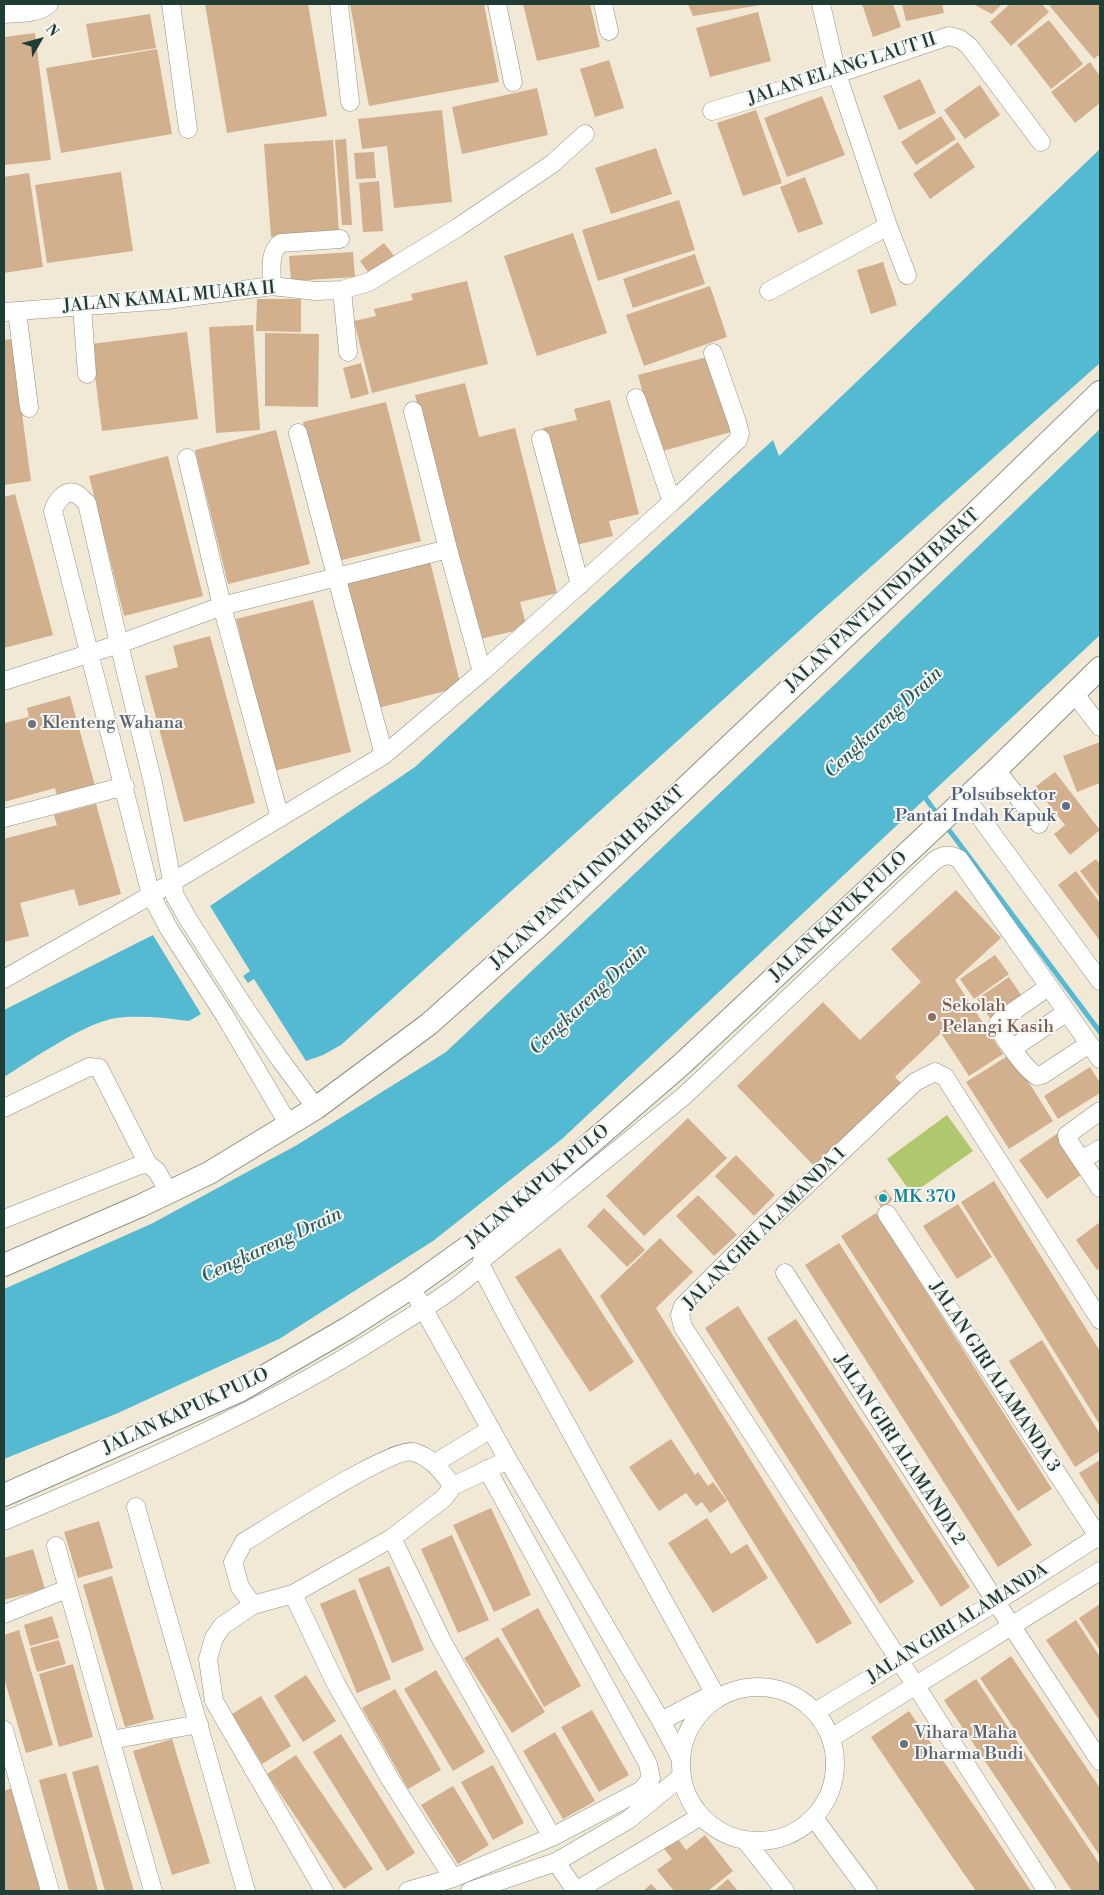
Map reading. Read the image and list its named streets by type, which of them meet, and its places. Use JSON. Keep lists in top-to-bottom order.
{
  "streets": {
    "main road": ["JALAN PANTAI INDAH BARAT", "JALAN KAPUK PULO"],
    "street": [
      "JALAN ELANG LAUT II",
      "JALAN KAMAL MUARA II",
      "JALAN GIRI ALAMANDA 1",
      "JALAN GIRI ALAMANDA 3",
      "JALAN GIRI ALAMANDA 2",
      "JALAN GIRI ALAMANDA"
    ]
  },
  "crossings": [
    ["JALAN GIRI ALAMANDA 1", "JALAN GIRI ALAMANDA"],
    ["JALAN GIRI ALAMANDA 3", "JALAN GIRI ALAMANDA"],
    ["JALAN GIRI ALAMANDA 2", "JALAN GIRI ALAMANDA"]
  ],
  "water": ["Cengkareng Drain"],
  "places": [
    "Klenteng Wahana",
    "Polsubsektor Pantai Indah Kapuk",
    "Sekolah Pelangi Kasih",
    "MK 370",
    "Vihara Maha Dharma Budi"
  ],
  "north": "top right"
}
